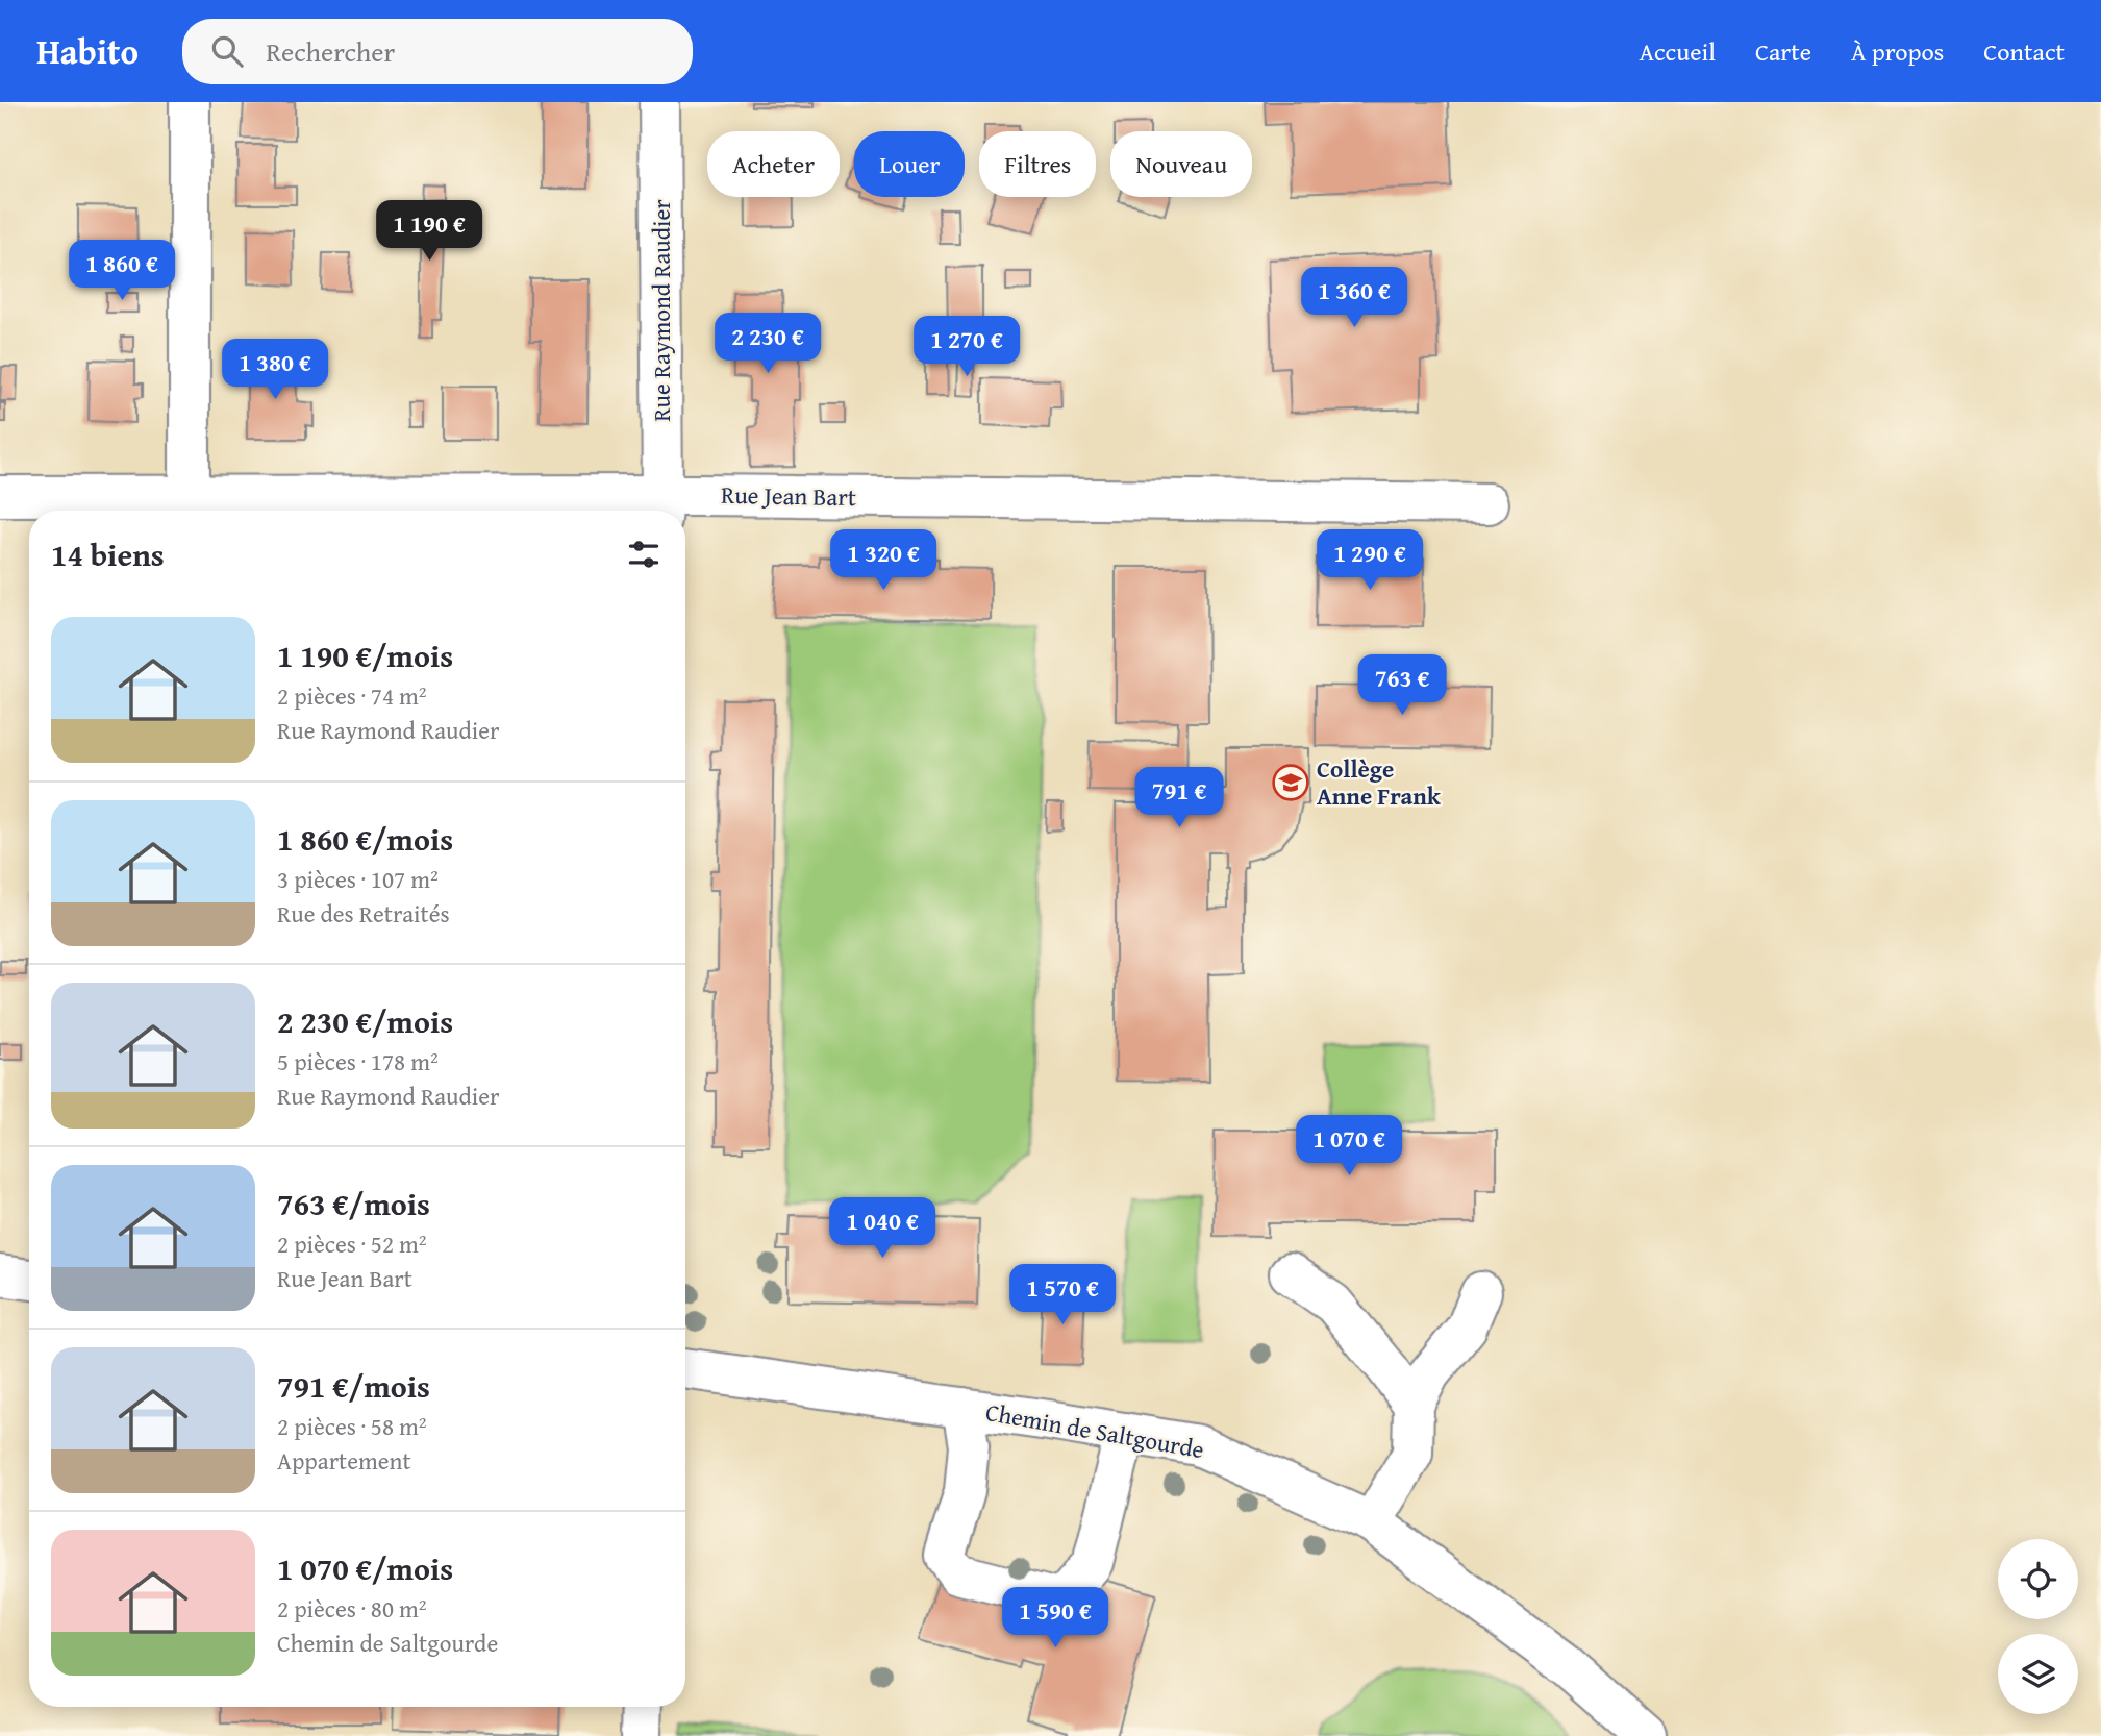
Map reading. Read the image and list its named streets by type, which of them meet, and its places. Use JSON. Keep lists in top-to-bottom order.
{
  "streets": {
    "street": ["Rue Raymond Raudier", "Rue Jean Bart", "Chemin de Saltgourde"]
  },
  "crossings": [
    ["Rue Raymond Raudier", "Rue Jean Bart"]
  ],
  "places": {
    "school or university": ["Collège Anne Frank"]
  },
  "page": {
    "header": "Habito",
    "search": "Rechercher",
    "nav": [
      "Accueil",
      "Carte",
      "À propos",
      "Contact"
    ],
    "chip": [
      "Acheter",
      "Louer",
      "Filtres",
      "Nouveau"
    ],
    "price": [
      "1 190 €",
      "1 860 €",
      "1 360 €",
      "2 230 €",
      "1 270 €",
      "1 380 €",
      "1 320 €",
      "1 290 €",
      "763 €",
      "791 €",
      "1 070 €",
      "1 040 €",
      "1 570 €",
      "1 590 €"
    ],
    "heading": "14 biens",
    "list": [
      {
        "name": "1 190 €/mois",
        "note": "2 pièces · 74 m² · Rue Raymond Raudier"
      },
      {
        "name": "1 860 €/mois",
        "note": "3 pièces · 107 m² · Rue des Retraités"
      },
      {
        "name": "2 230 €/mois",
        "note": "5 pièces · 178 m² · Rue Raymond Raudier"
      },
      {
        "name": "763 €/mois",
        "note": "2 pièces · 52 m² · Rue Jean Bart"
      },
      {
        "name": "791 €/mois",
        "note": "2 pièces · 58 m² · Appartement"
      },
      {
        "name": "1 070 €/mois",
        "note": "2 pièces · 80 m² · Chemin de Saltgourde"
      }
    ]
  }
}
